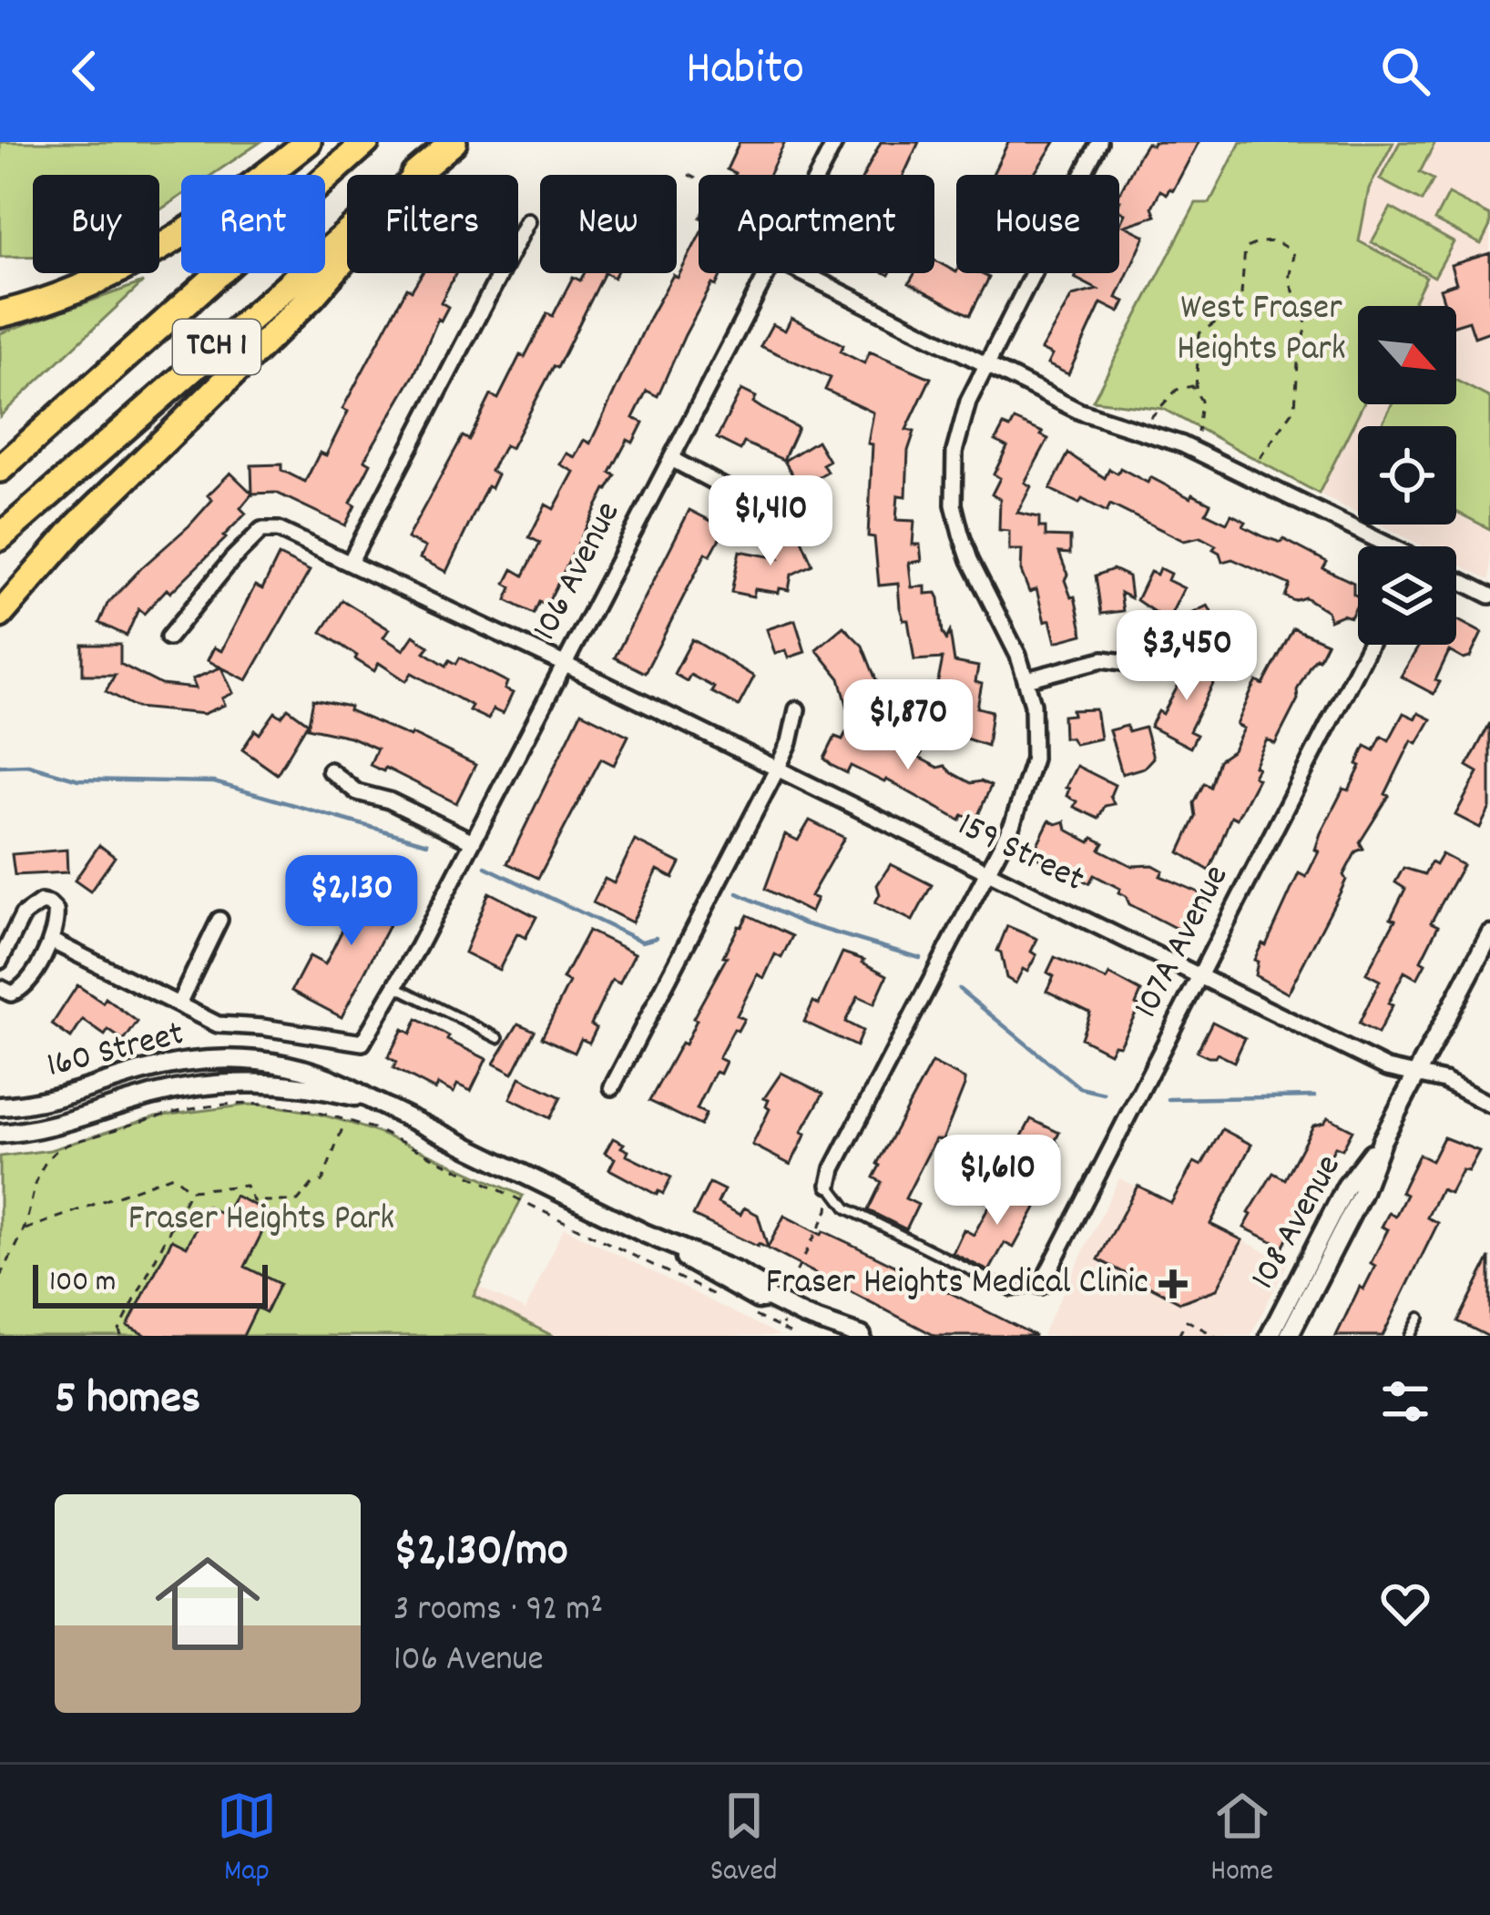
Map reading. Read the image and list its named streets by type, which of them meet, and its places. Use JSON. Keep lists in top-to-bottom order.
{
  "streets": {
    "highway": ["TCH 1"],
    "street": [
      "106 Avenue",
      "159 Street",
      "107A Avenue",
      "160 Street",
      "108 Avenue"
    ]
  },
  "crossings": [
    ["106 Avenue", "159 Street"],
    ["159 Street", "107A Avenue"],
    ["159 Street", "108 Avenue"]
  ],
  "parks": ["West Fraser Heights Park", "Fraser Heights Park"],
  "places": {
    "health": ["Fraser Heights Medical Clinic"]
  },
  "scale_bar": "100 m",
  "north": "bottom right",
  "page": {
    "header": "Habito",
    "chip": [
      "Buy",
      "Rent",
      "Filters",
      "New",
      "Apartment",
      "House"
    ],
    "price": [
      "$1,410",
      "$3,450",
      "$1,870",
      "$2,130",
      "$1,610"
    ],
    "scale": "100 m",
    "heading": "5 homes",
    "list": [
      {
        "name": "$2,130/mo",
        "note": "3 rooms · 92 m² · 106 Avenue"
      }
    ],
    "tabs": ["Map", "Saved", "Home"]
  }
}
